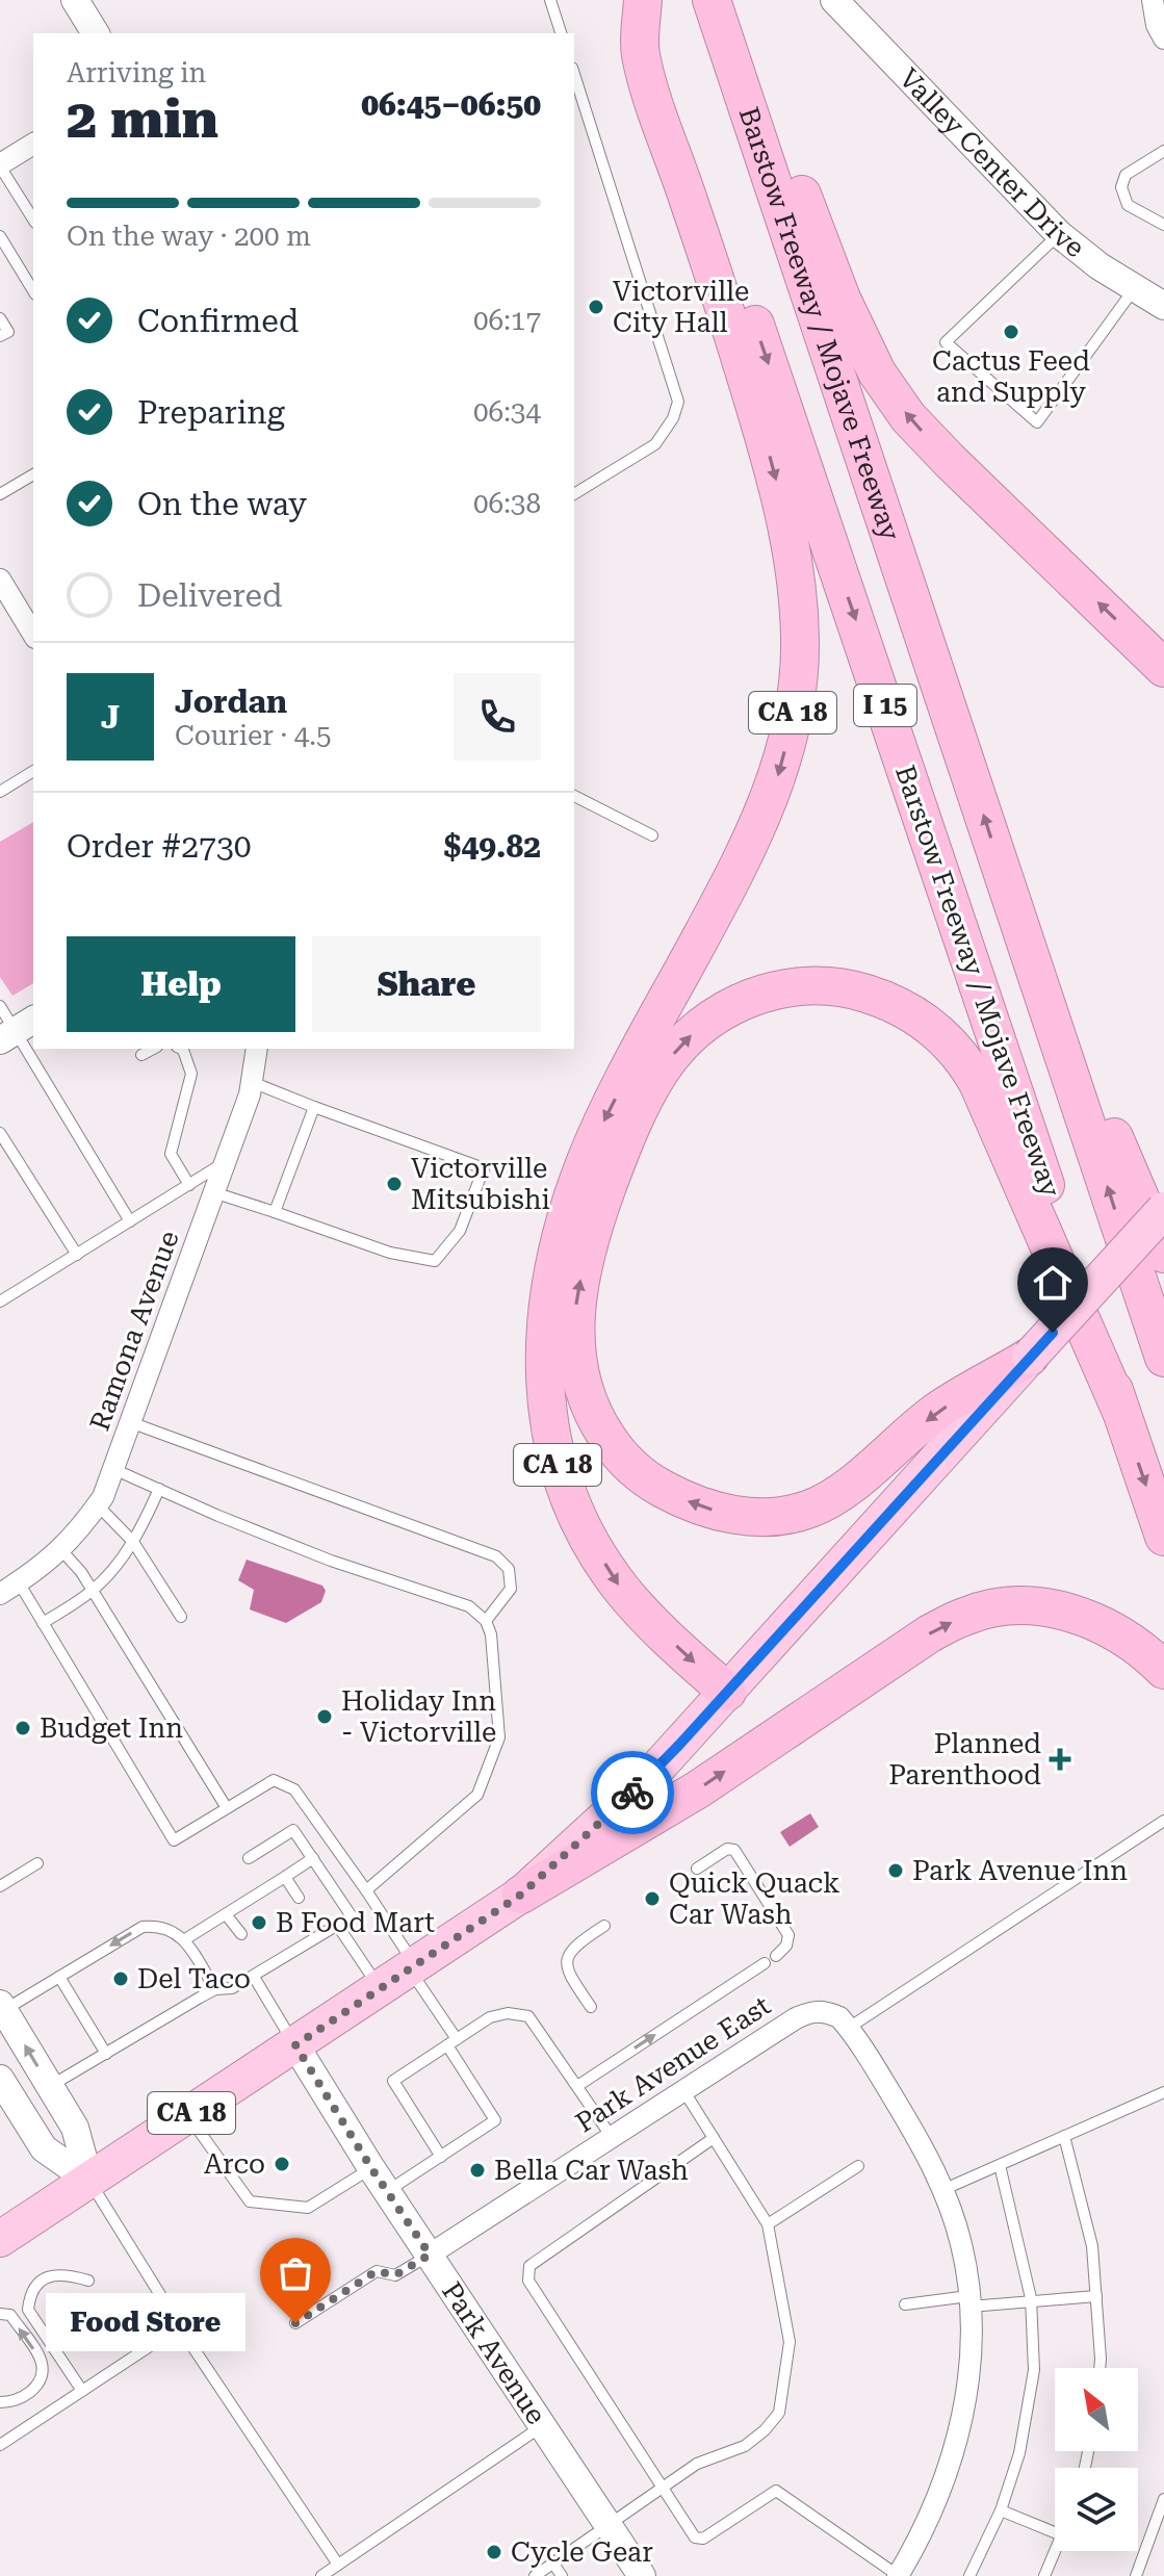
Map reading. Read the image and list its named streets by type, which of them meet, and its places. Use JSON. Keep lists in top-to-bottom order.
{
  "streets": {
    "highway": ["Barstow Freeway / Mojave Freeway", "I 15", "CA 18"],
    "street": [
      "Valley Center Drive",
      "Ramona Avenue",
      "Park Avenue East",
      "Park Avenue"
    ]
  },
  "crossings": [
    ["Barstow Freeway / Mojave Freeway", "CA 18"],
    ["CA 18", "Park Avenue"],
    ["Park Avenue East", "Park Avenue"]
  ],
  "places": {
    "other": [
      "Victorville City Hall",
      "Cactus Feed and Supply",
      "Victorville Mitsubishi",
      "Holiday Inn - Victorville",
      "Budget Inn",
      "Park Avenue Inn",
      "Quick Quack Car Wash",
      "B Food Mart",
      "Del Taco",
      "Arco",
      "Bella Car Wash",
      "Food Store",
      "Cycle Gear"
    ],
    "health": ["Planned Parenthood"]
  },
  "north": "top left",
  "page": {
    "heading": ["2 min", "Arriving in", "06:45–06:50"],
    "panel": [
      "Jordan",
      "Courier · 4.5",
      "Order #2730",
      "$49.82"
    ],
    "bar": "On the way · 200 m",
    "list": [
      ["Confirmed", "06:17"],
      ["Preparing", "06:34"],
      ["On the way", "06:38"],
      "Delivered"
    ],
    "round": "J",
    "buttons": ["Help", "Share"],
    "bubble": "Food Store"
  }
}
